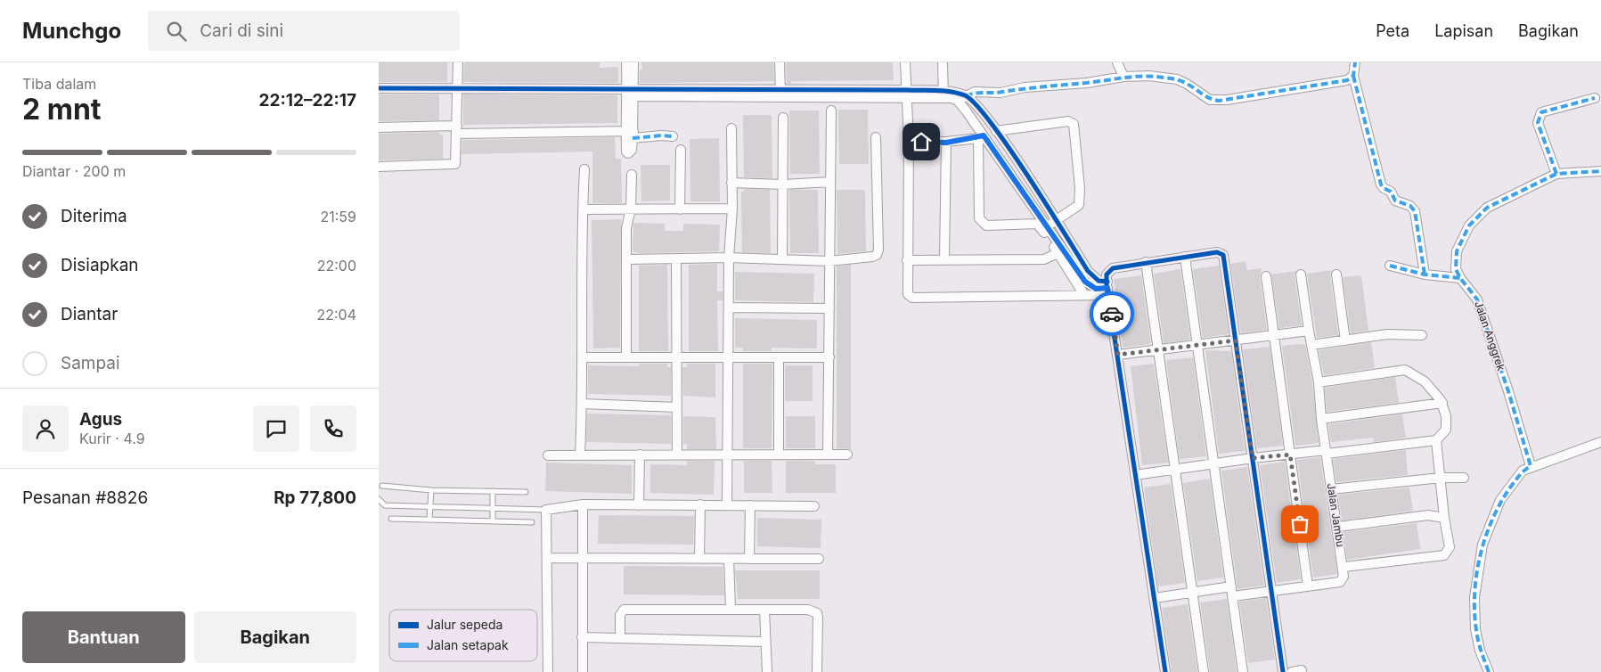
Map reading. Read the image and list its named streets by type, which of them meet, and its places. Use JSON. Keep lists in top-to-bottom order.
{
  "streets": {
    "street": ["Jalan Anggrek", "Jalan Jambu"]
  },
  "legend": ["Jalur sepeda", "Jalan setapak"],
  "page": {
    "header": "Munchgo",
    "search": "Cari di sini",
    "nav": ["Peta", "Lapisan", "Bagikan"],
    "heading": ["2 mnt", "Tiba dalam", "22:12–22:17"],
    "panel": [
      "Agus",
      "Kurir · 4.9",
      "Pesanan #8826",
      "Rp 77,800"
    ],
    "bar": "Diantar · 200 m",
    "list": [
      ["Diterima", "21:59"],
      ["Disiapkan", "22:00"],
      ["Diantar", "22:04"],
      "Sampai"
    ],
    "buttons": ["Bantuan", "Bagikan"]
  }
}
